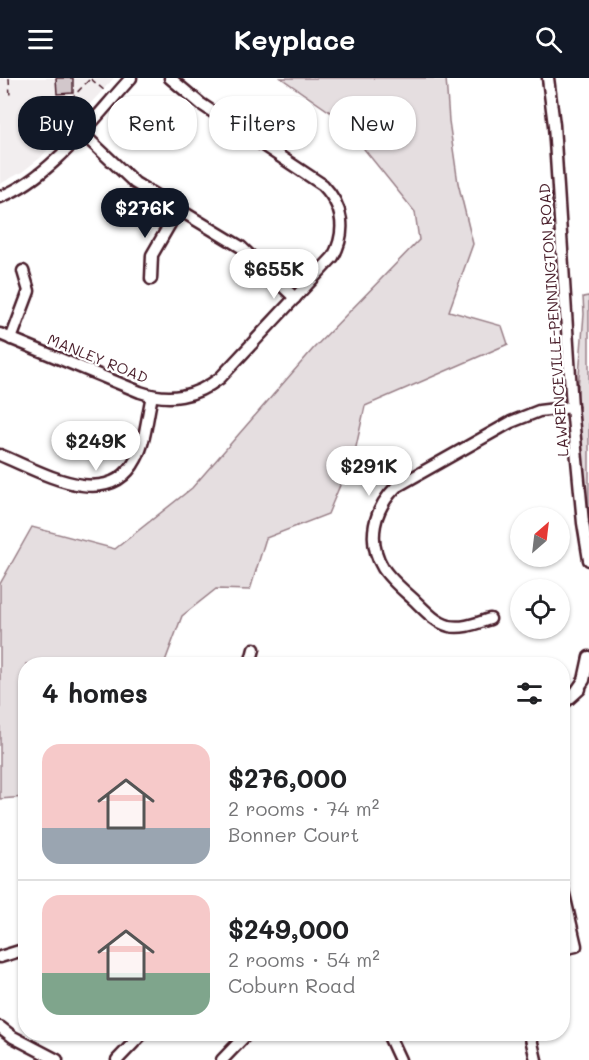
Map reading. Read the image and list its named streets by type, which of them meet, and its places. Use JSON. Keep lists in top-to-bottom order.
{
  "streets": {
    "street": ["LAWRENCEVILLE-PENNINGTON ROAD", "MANLEY ROAD"]
  },
  "north": "top right",
  "page": {
    "header": "Keyplace",
    "chip": [
      "Buy",
      "Rent",
      "Filters",
      "New"
    ],
    "price": [
      "$276K",
      "$655K",
      "$249K",
      "$291K"
    ],
    "heading": "4 homes",
    "list": [
      {
        "name": "$276,000",
        "note": "2 rooms · 74 m² · Bonner Court"
      },
      {
        "name": "$249,000",
        "note": "2 rooms · 54 m² · Coburn Road"
      }
    ]
  }
}
